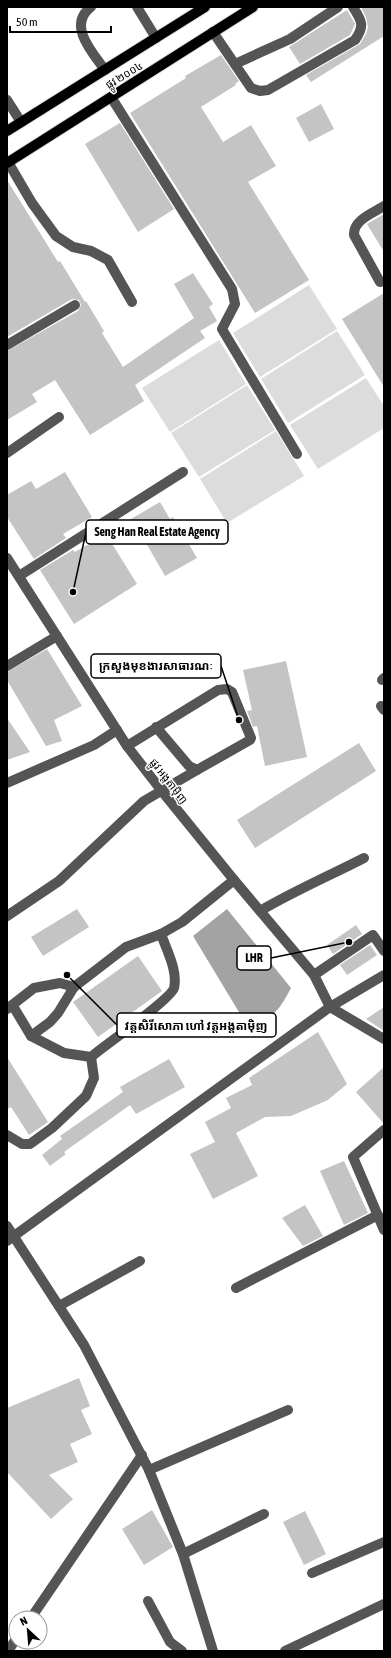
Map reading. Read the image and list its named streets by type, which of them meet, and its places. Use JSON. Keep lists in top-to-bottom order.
{
  "streets": {
    "main road": ["ផ្លូវ ២០០៤"],
    "street": ["ផ្លូវ អង្តតាម៉ិញ"]
  },
  "places": [
    "Seng Han Real Estate Agency",
    "ក្រសួងមុខងារសាធារណៈ",
    "LHR",
    "វត្តសិរីសោភា ហៅ វត្តអង្តតាម៉ិញ"
  ],
  "scale_bar": "50 m",
  "north": "top left"
}
